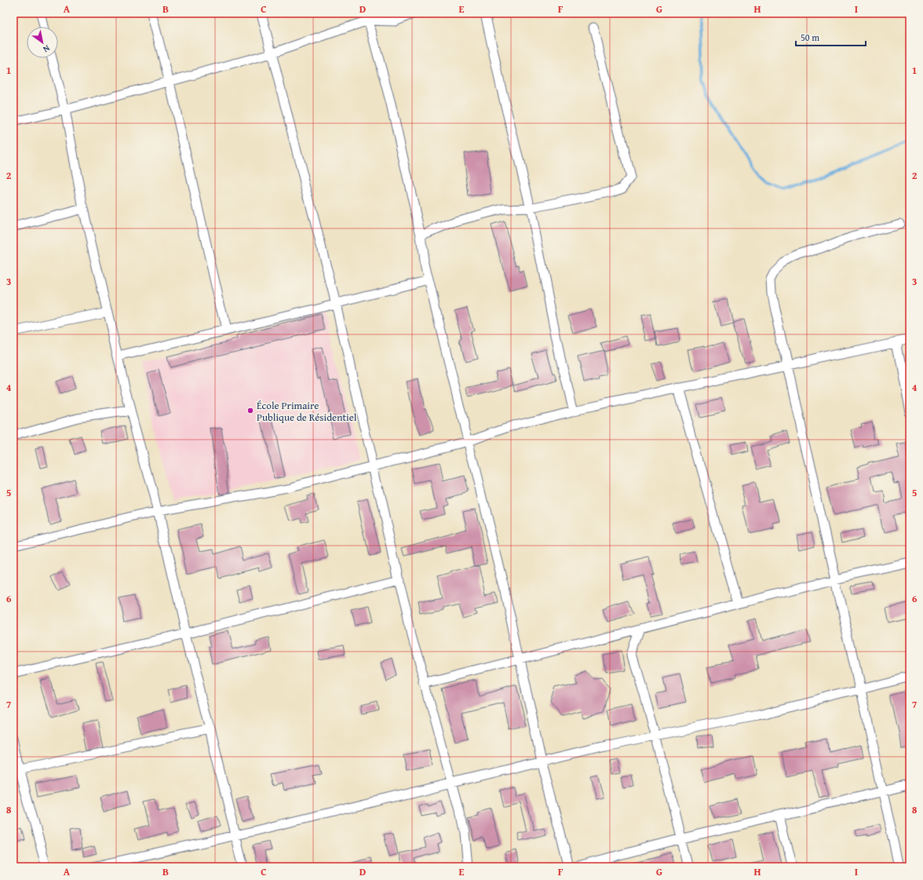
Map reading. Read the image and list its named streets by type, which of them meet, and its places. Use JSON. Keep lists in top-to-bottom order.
{
  "places": ["École Primaire Publique de Résidentiel"],
  "scale_bar": "50 m",
  "north": "bottom right",
  "grid": {
    "columns": [
      "A",
      "B",
      "C",
      "D",
      "E",
      "F",
      "G",
      "H",
      "I"
    ],
    "rows": [
      "1",
      "2",
      "3",
      "4",
      "5",
      "6",
      "7",
      "8"
    ]
  }
}
